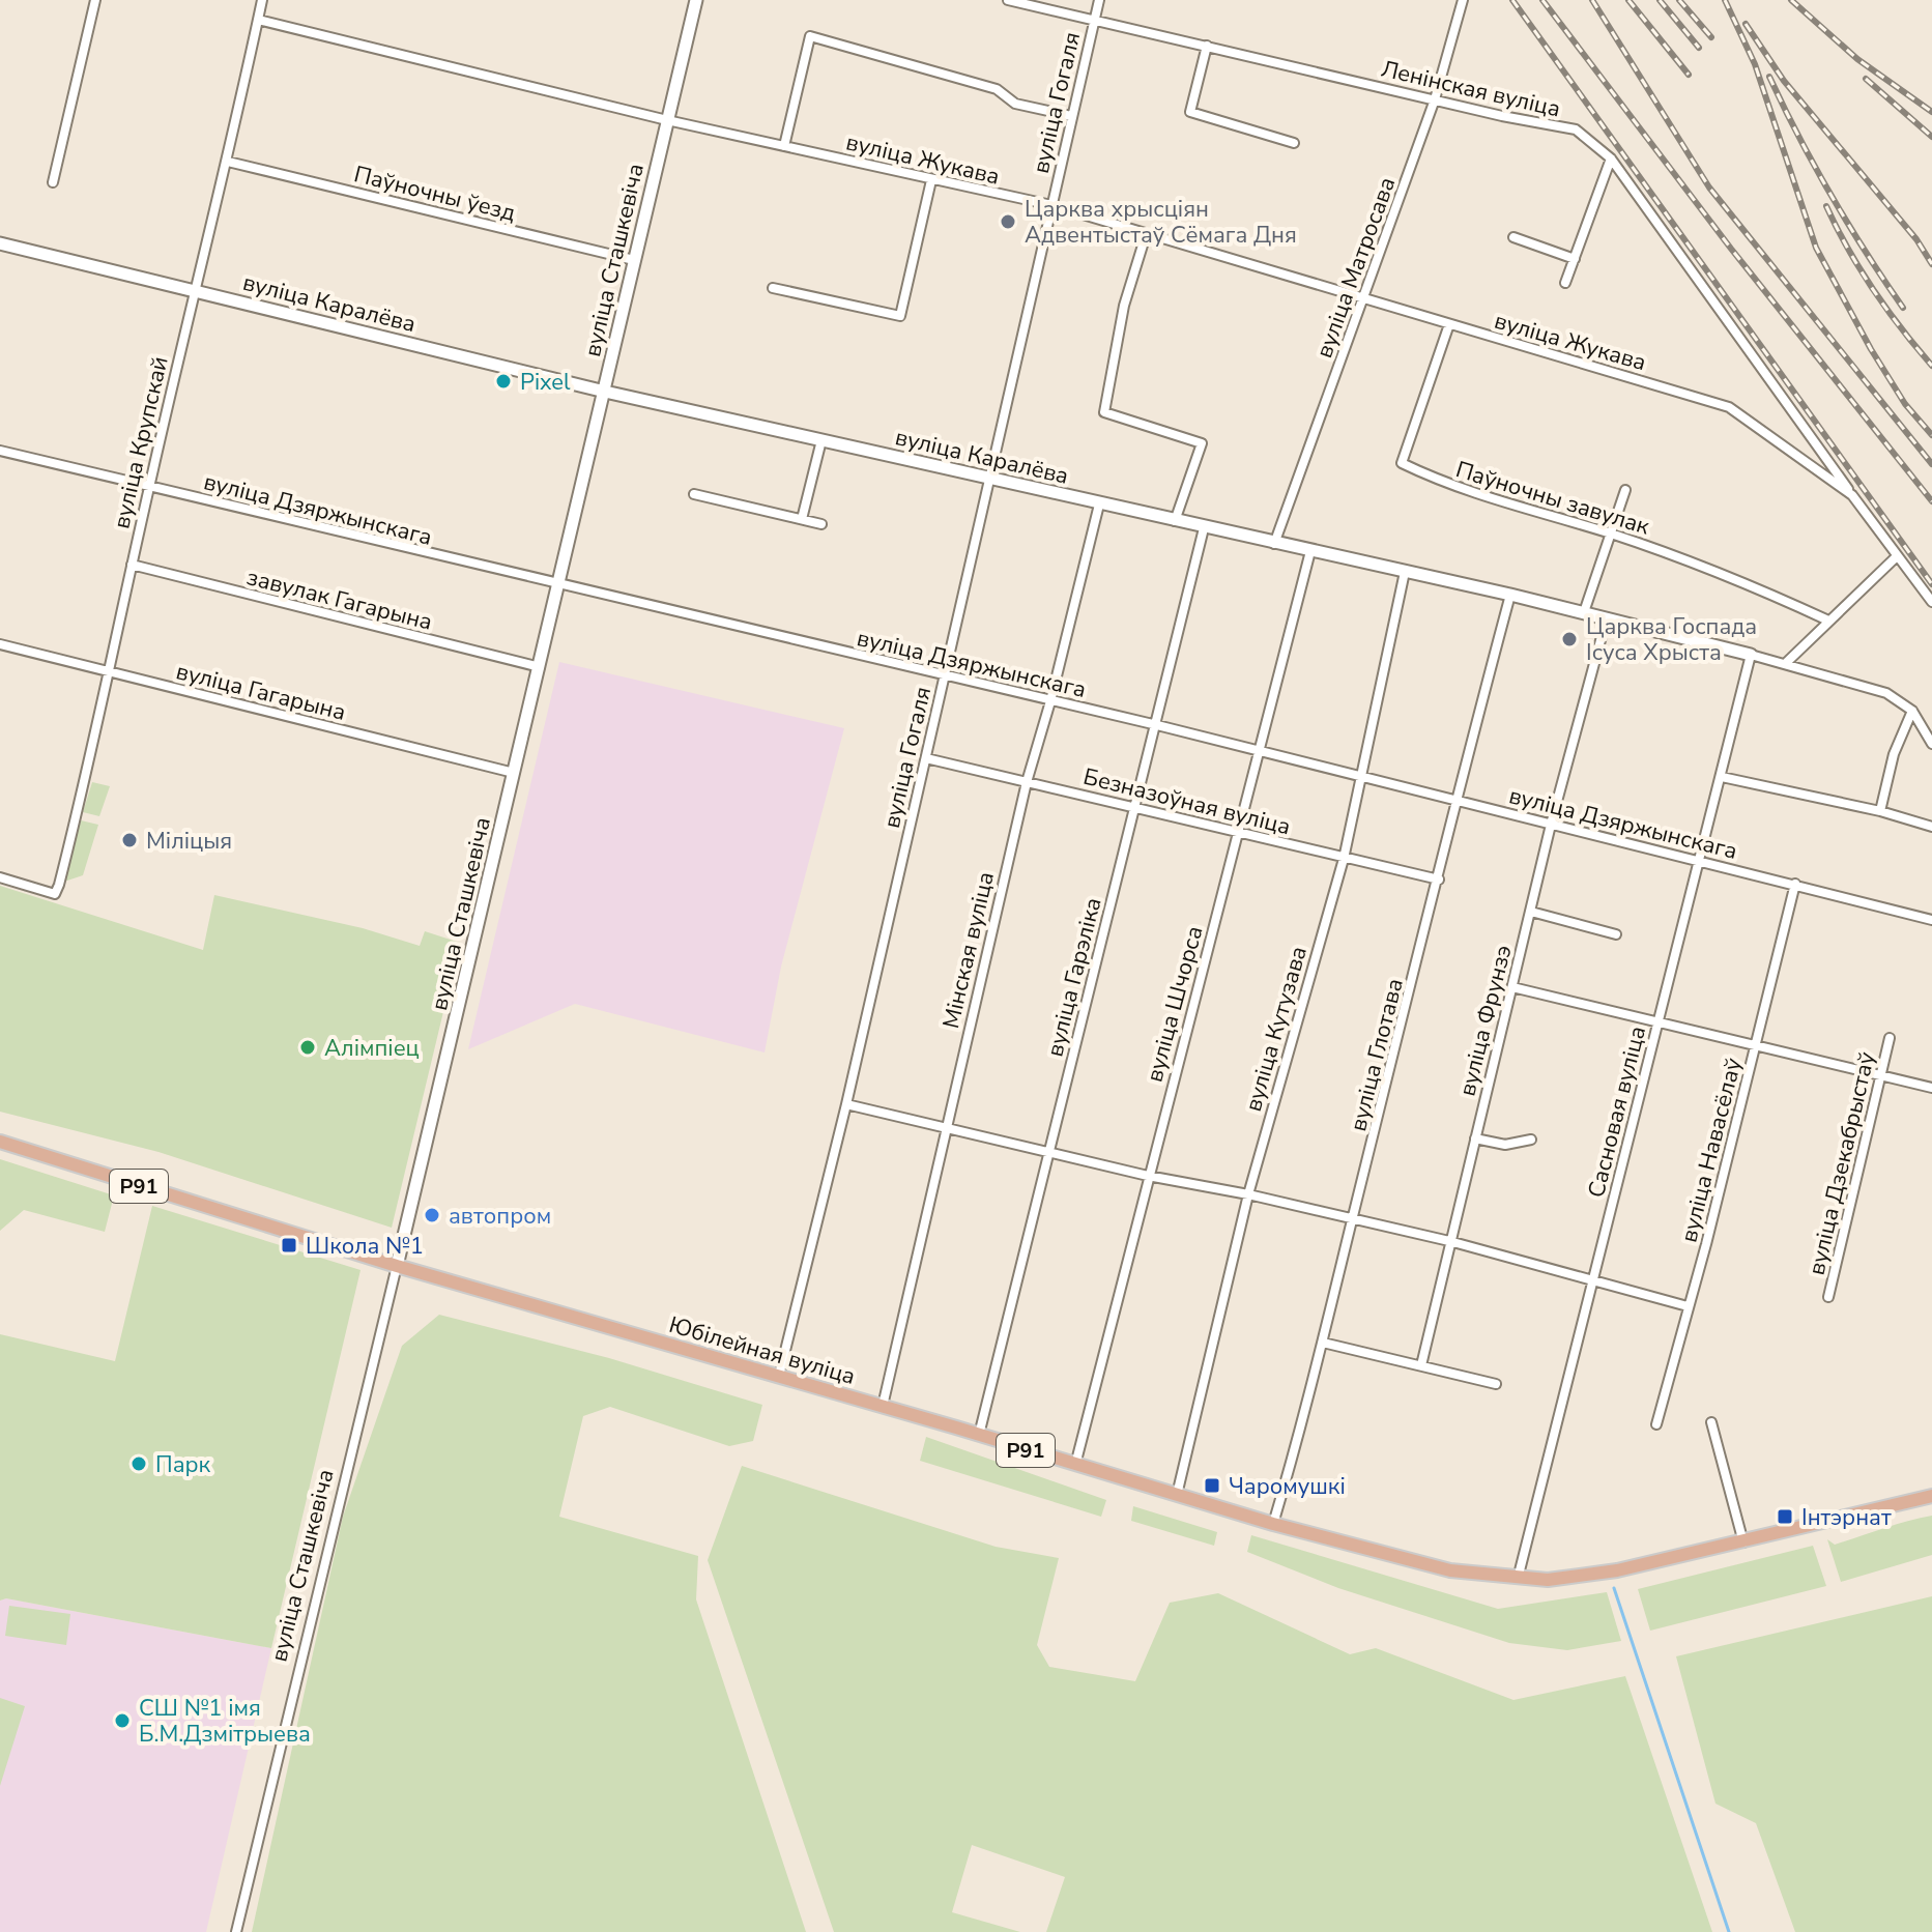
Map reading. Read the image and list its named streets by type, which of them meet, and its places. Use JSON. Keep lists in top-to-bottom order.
{
  "streets": {
    "main road": ["Р91", "Юбілейная вуліца"],
    "street": [
      "Ленінская вуліца",
      "вуліца Гогаля",
      "вуліца Жукава",
      "Паўночны ўезд",
      "вуліца Сташкевіча",
      "вуліца Матросава",
      "вуліца Каралёва",
      "вуліца Крупскай",
      "Паўночны завулак",
      "вуліца Дзяржынскага",
      "завулак Гагарына",
      "вуліца Гагарына",
      "Безназоўная вуліца",
      "Мінская вуліца",
      "вуліца Гарэліка",
      "вуліца Шчорса",
      "вуліца Фрунзэ",
      "вуліца Кутузава",
      "вуліца Глотава",
      "Сасновая вуліца",
      "вуліца Навасёлаў",
      "вуліца Дзекабрыстаў"
    ]
  },
  "crossings": [
    ["Ленінская вуліца", "вуліца Гогаля"],
    ["Ленінская вуліца", "вуліца Жукава"],
    ["Ленінская вуліца", "вуліца Матросава"],
    ["вуліца Гогаля", "вуліца Жукава"],
    ["вуліца Гогаля", "вуліца Каралёва"],
    ["вуліца Гогаля", "вуліца Дзяржынскага"],
    ["вуліца Гогаля", "Безназоўная вуліца"],
    ["вуліца Гогаля", "Юбілейная вуліца"],
    ["вуліца Жукава", "вуліца Сташкевіча"],
    ["вуліца Жукава", "вуліца Матросава"],
    ["вуліца Жукава", "вуліца Крупскай"],
    ["вуліца Жукава", "Паўночны завулак"],
    ["Паўночны ўезд", "вуліца Сташкевіча"],
    ["Паўночны ўезд", "вуліца Крупскай"],
    ["вуліца Сташкевіча", "вуліца Каралёва"],
    ["вуліца Сташкевіча", "вуліца Дзяржынскага"],
    ["вуліца Сташкевіча", "завулак Гагарына"],
    ["вуліца Сташкевіча", "вуліца Гагарына"],
    ["вуліца Сташкевіча", "Юбілейная вуліца"],
    ["вуліца Матросава", "вуліца Каралёва"],
    ["вуліца Каралёва", "вуліца Крупскай"],
    ["вуліца Каралёва", "Мінская вуліца"],
    ["вуліца Каралёва", "вуліца Гарэліка"],
    ["вуліца Каралёва", "вуліца Шчорса"],
    ["вуліца Каралёва", "вуліца Фрунзэ"],
    ["вуліца Каралёва", "вуліца Кутузава"],
    ["вуліца Каралёва", "вуліца Глотава"],
    ["вуліца Каралёва", "Сасновая вуліца"],
    ["вуліца Крупскай", "вуліца Дзяржынскага"],
    ["вуліца Крупскай", "завулак Гагарына"],
    ["вуліца Крупскай", "вуліца Гагарына"],
    ["вуліца Дзяржынскага", "Мінская вуліца"],
    ["вуліца Дзяржынскага", "вуліца Гарэліка"],
    ["вуліца Дзяржынскага", "вуліца Шчорса"],
    ["вуліца Дзяржынскага", "вуліца Фрунзэ"],
    ["вуліца Дзяржынскага", "вуліца Кутузава"],
    ["вуліца Дзяржынскага", "вуліца Глотава"],
    ["вуліца Дзяржынскага", "Сасновая вуліца"],
    ["вуліца Дзяржынскага", "вуліца Навасёлаў"],
    ["Безназоўная вуліца", "Мінская вуліца"],
    ["Безназоўная вуліца", "вуліца Гарэліка"],
    ["Безназоўная вуліца", "вуліца Шчорса"],
    ["Безназоўная вуліца", "вуліца Кутузава"],
    ["Безназоўная вуліца", "вуліца Глотава"],
    ["Мінская вуліца", "Юбілейная вуліца"],
    ["вуліца Гарэліка", "Юбілейная вуліца"],
    ["вуліца Шчорса", "Юбілейная вуліца"],
    ["вуліца Кутузава", "Юбілейная вуліца"],
    ["вуліца Глотава", "Юбілейная вуліца"],
    ["Сасновая вуліца", "Р91"],
    ["Сасновая вуліца", "Юбілейная вуліца"],
    ["Р91", "Юбілейная вуліца"]
  ],
  "places": {
    "other": [
      "Царква хрысціян Адвентыстаў Сёмага Дня",
      "Pixel",
      "Царква Госпада Ісуса Хрыста",
      "Міліцыя",
      "Алімпіец",
      "автопром",
      "Парк",
      "СШ №1 імя Б.М.Дзмітрыева"
    ],
    "transit": ["Школа №1", "Чаромушкі", "Інтэрнат"]
  }
}
